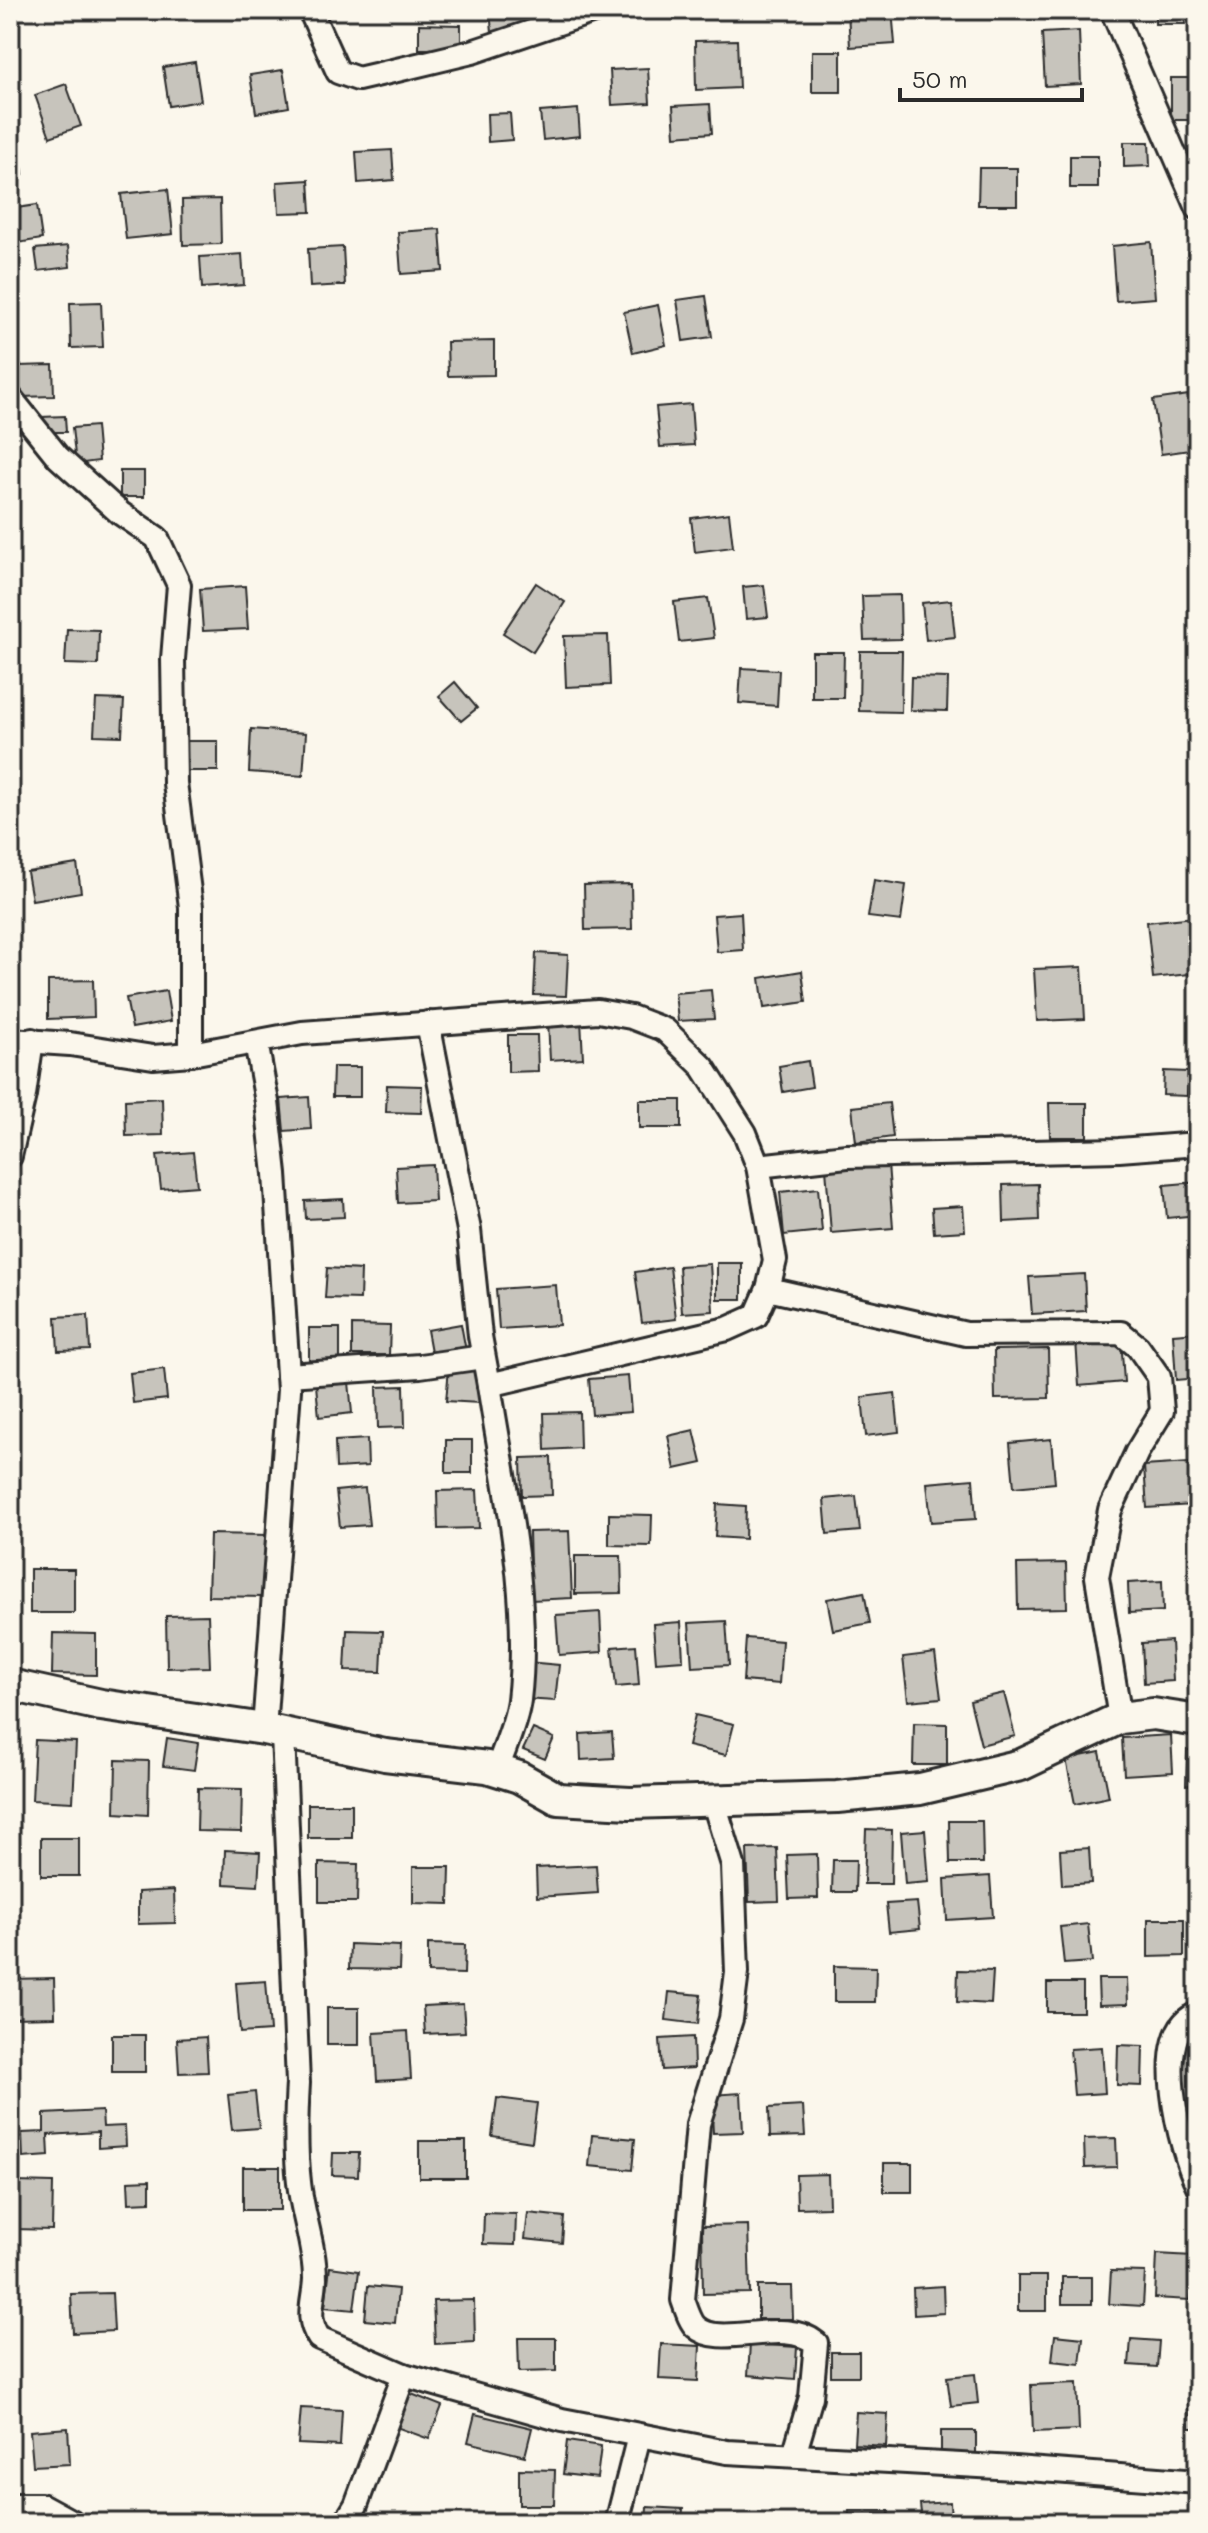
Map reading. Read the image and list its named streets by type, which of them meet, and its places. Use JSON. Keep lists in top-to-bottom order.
{
  "scale_bar": "50 m"
}
